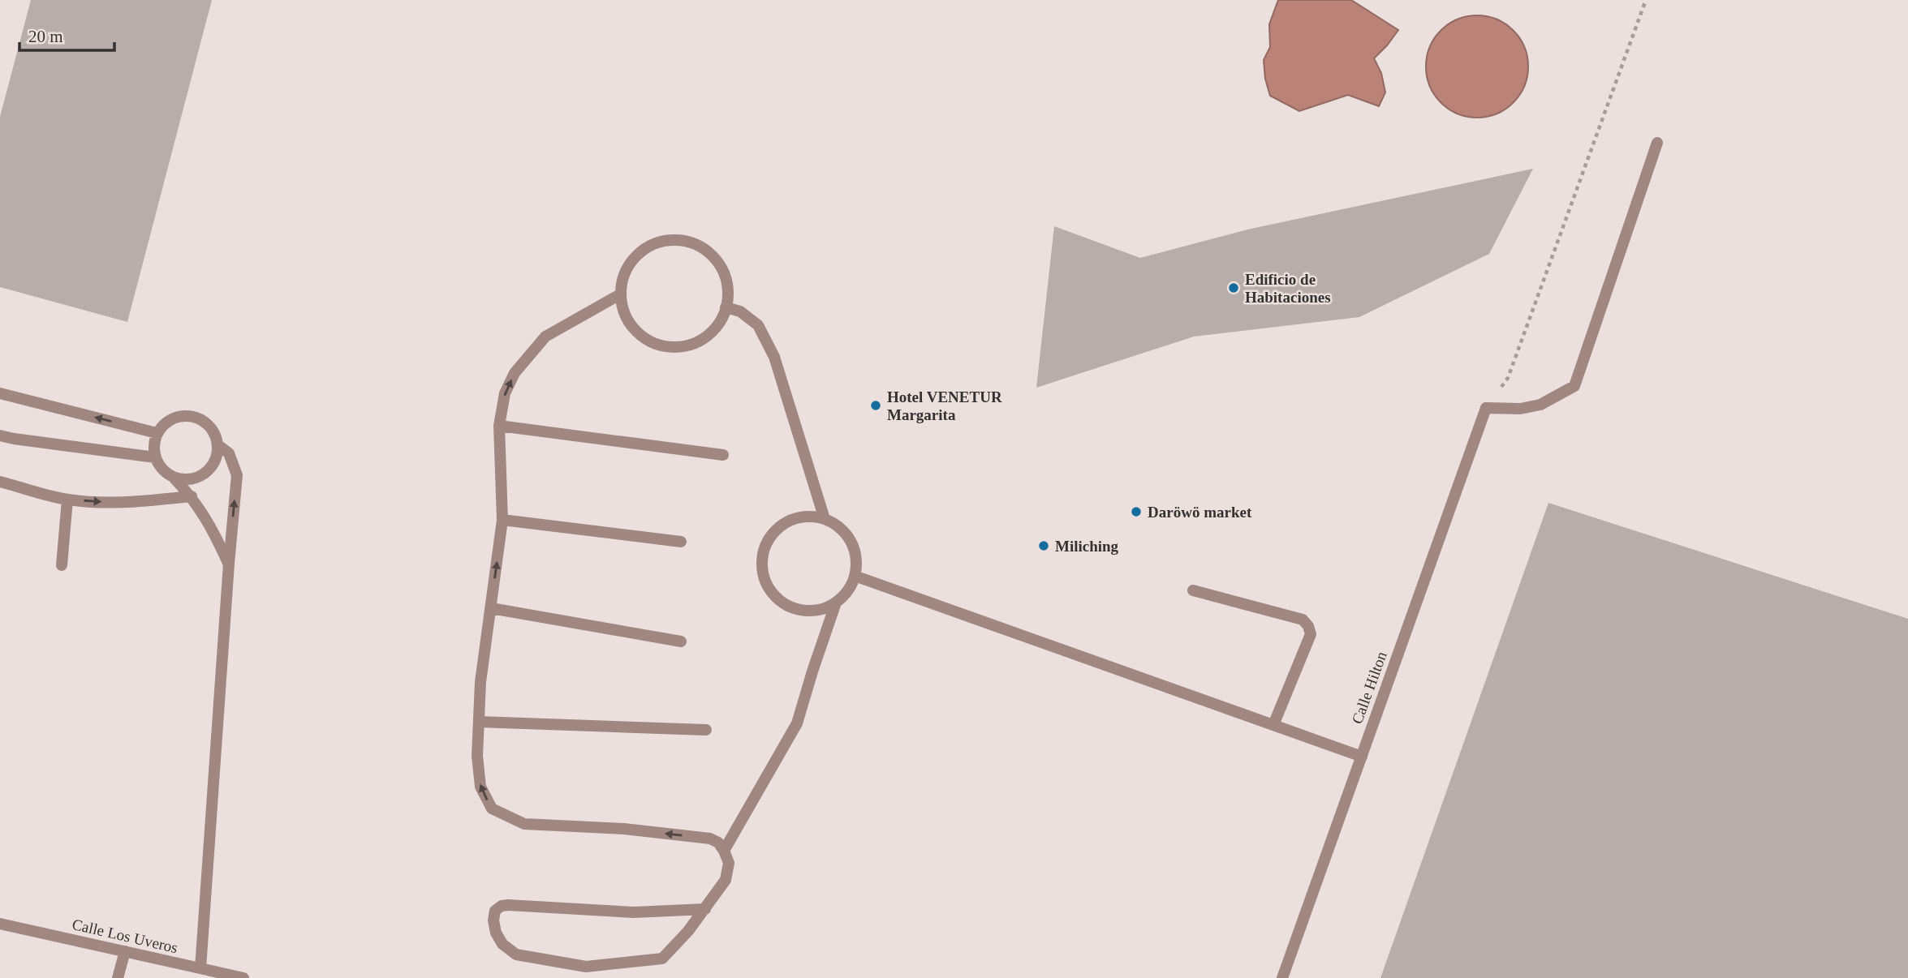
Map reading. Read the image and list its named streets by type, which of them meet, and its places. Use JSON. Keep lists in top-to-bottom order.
{
  "streets": {
    "street": ["Calle Hilton", "Calle Los Uveros"]
  },
  "places": [
    "Edificio de Habitaciones",
    "Hotel VENETUR Margarita",
    "Daröwö market",
    "Miliching"
  ],
  "scale_bar": "20 m"
}
